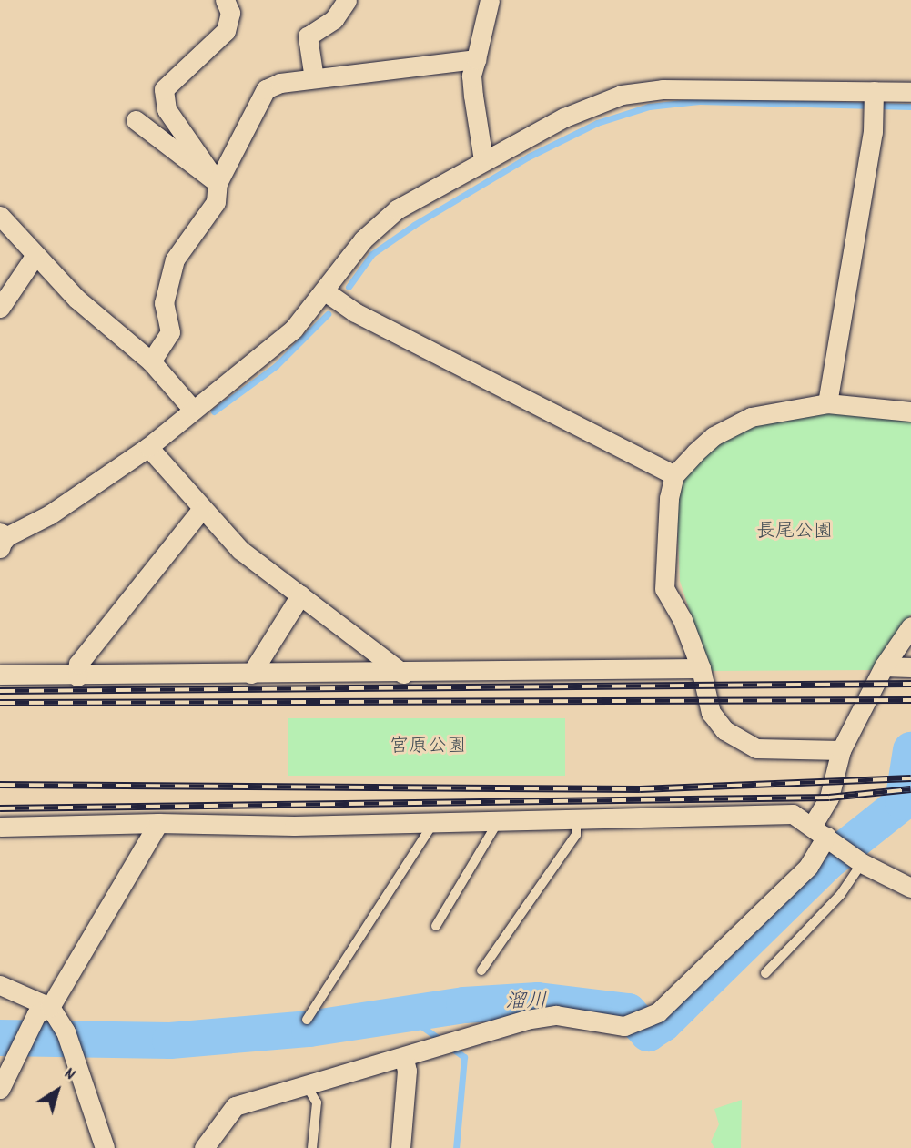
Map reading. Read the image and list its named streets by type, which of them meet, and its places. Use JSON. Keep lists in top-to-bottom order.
{
  "water": ["溜川"],
  "parks": ["長尾公園", "宮原公園"],
  "north": "top right"
}
